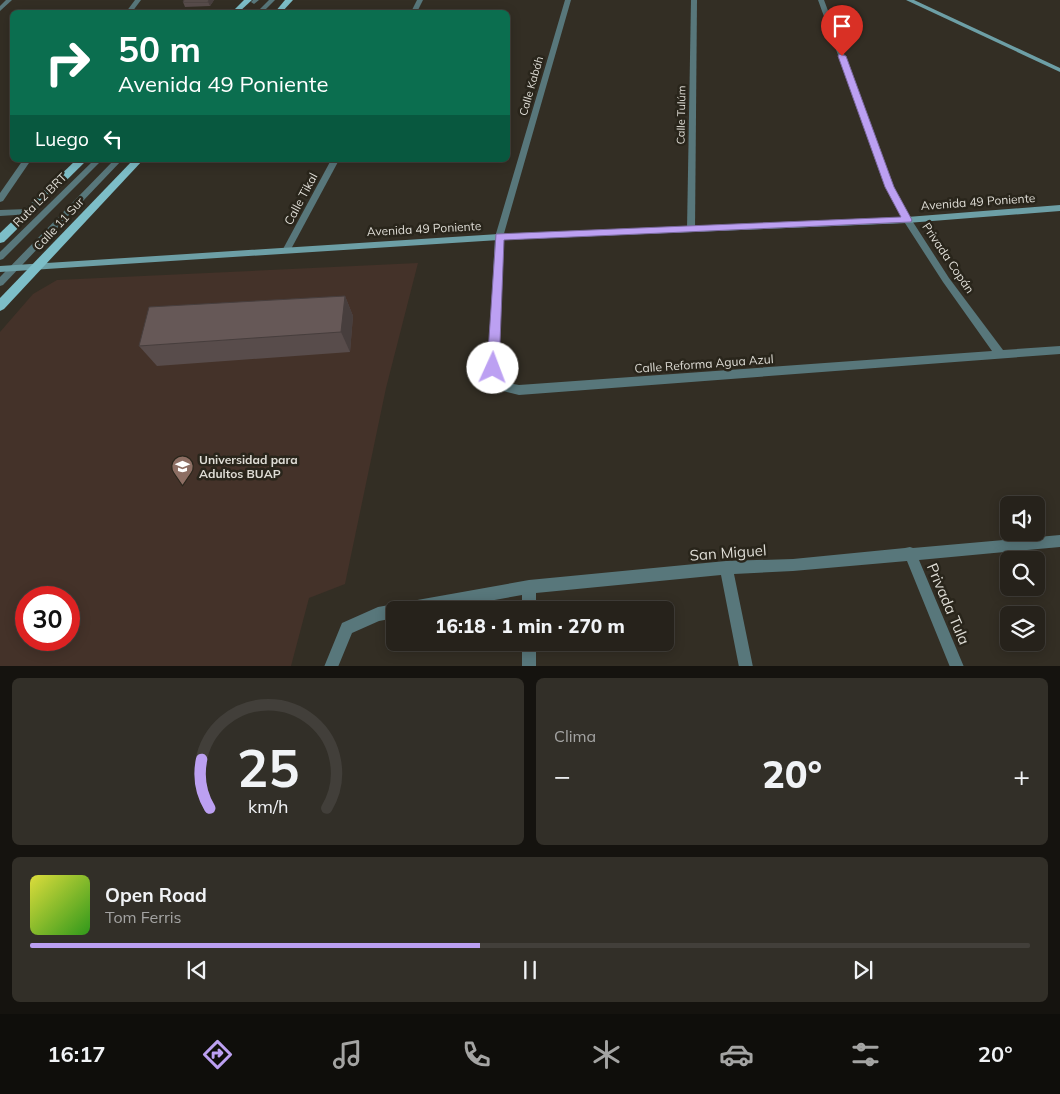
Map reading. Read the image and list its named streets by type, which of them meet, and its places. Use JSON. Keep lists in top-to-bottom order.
{
  "streets": {
    "main road": ["Avenida 49 Poniente", "Calle 11 Sur"],
    "street": [
      "Calle Kabáh",
      "Calle Tulúm",
      "Calle Tikal",
      "Ruta L2 BRT",
      "Privada Copán",
      "Calle Reforma Agua Azul",
      "San Miguel",
      "Privada Tula"
    ]
  },
  "crossings": [
    ["Calle Kabáh", "Avenida 49 Poniente"],
    ["Calle Kabáh", "Calle Reforma Agua Azul"],
    ["Calle Tulúm", "Avenida 49 Poniente"],
    ["Calle Tikal", "Avenida 49 Poniente"],
    ["Avenida 49 Poniente", "Calle 11 Sur"],
    ["Avenida 49 Poniente", "Privada Copán"],
    ["Avenida 49 Poniente", "Calle Reforma Agua Azul"],
    ["Privada Copán", "Calle Reforma Agua Azul"],
    ["San Miguel", "Privada Tula"]
  ],
  "places": {
    "school or university": ["Universidad para Adultos BUAP"]
  },
  "page": {
    "turn": ["50 m", "Avenida 49 Poniente"],
    "then": "Luego",
    "limit": "30",
    "trip": "16:18 · 1 min · 270 m",
    "tile": "Clima",
    "heat": ["−", "20°", "+"],
    "song": ["Open Road", "Tom Ferris"],
    "tabs": ["16:17", "20°"],
    "gauge": ["25", "km/h"]
  }
}
